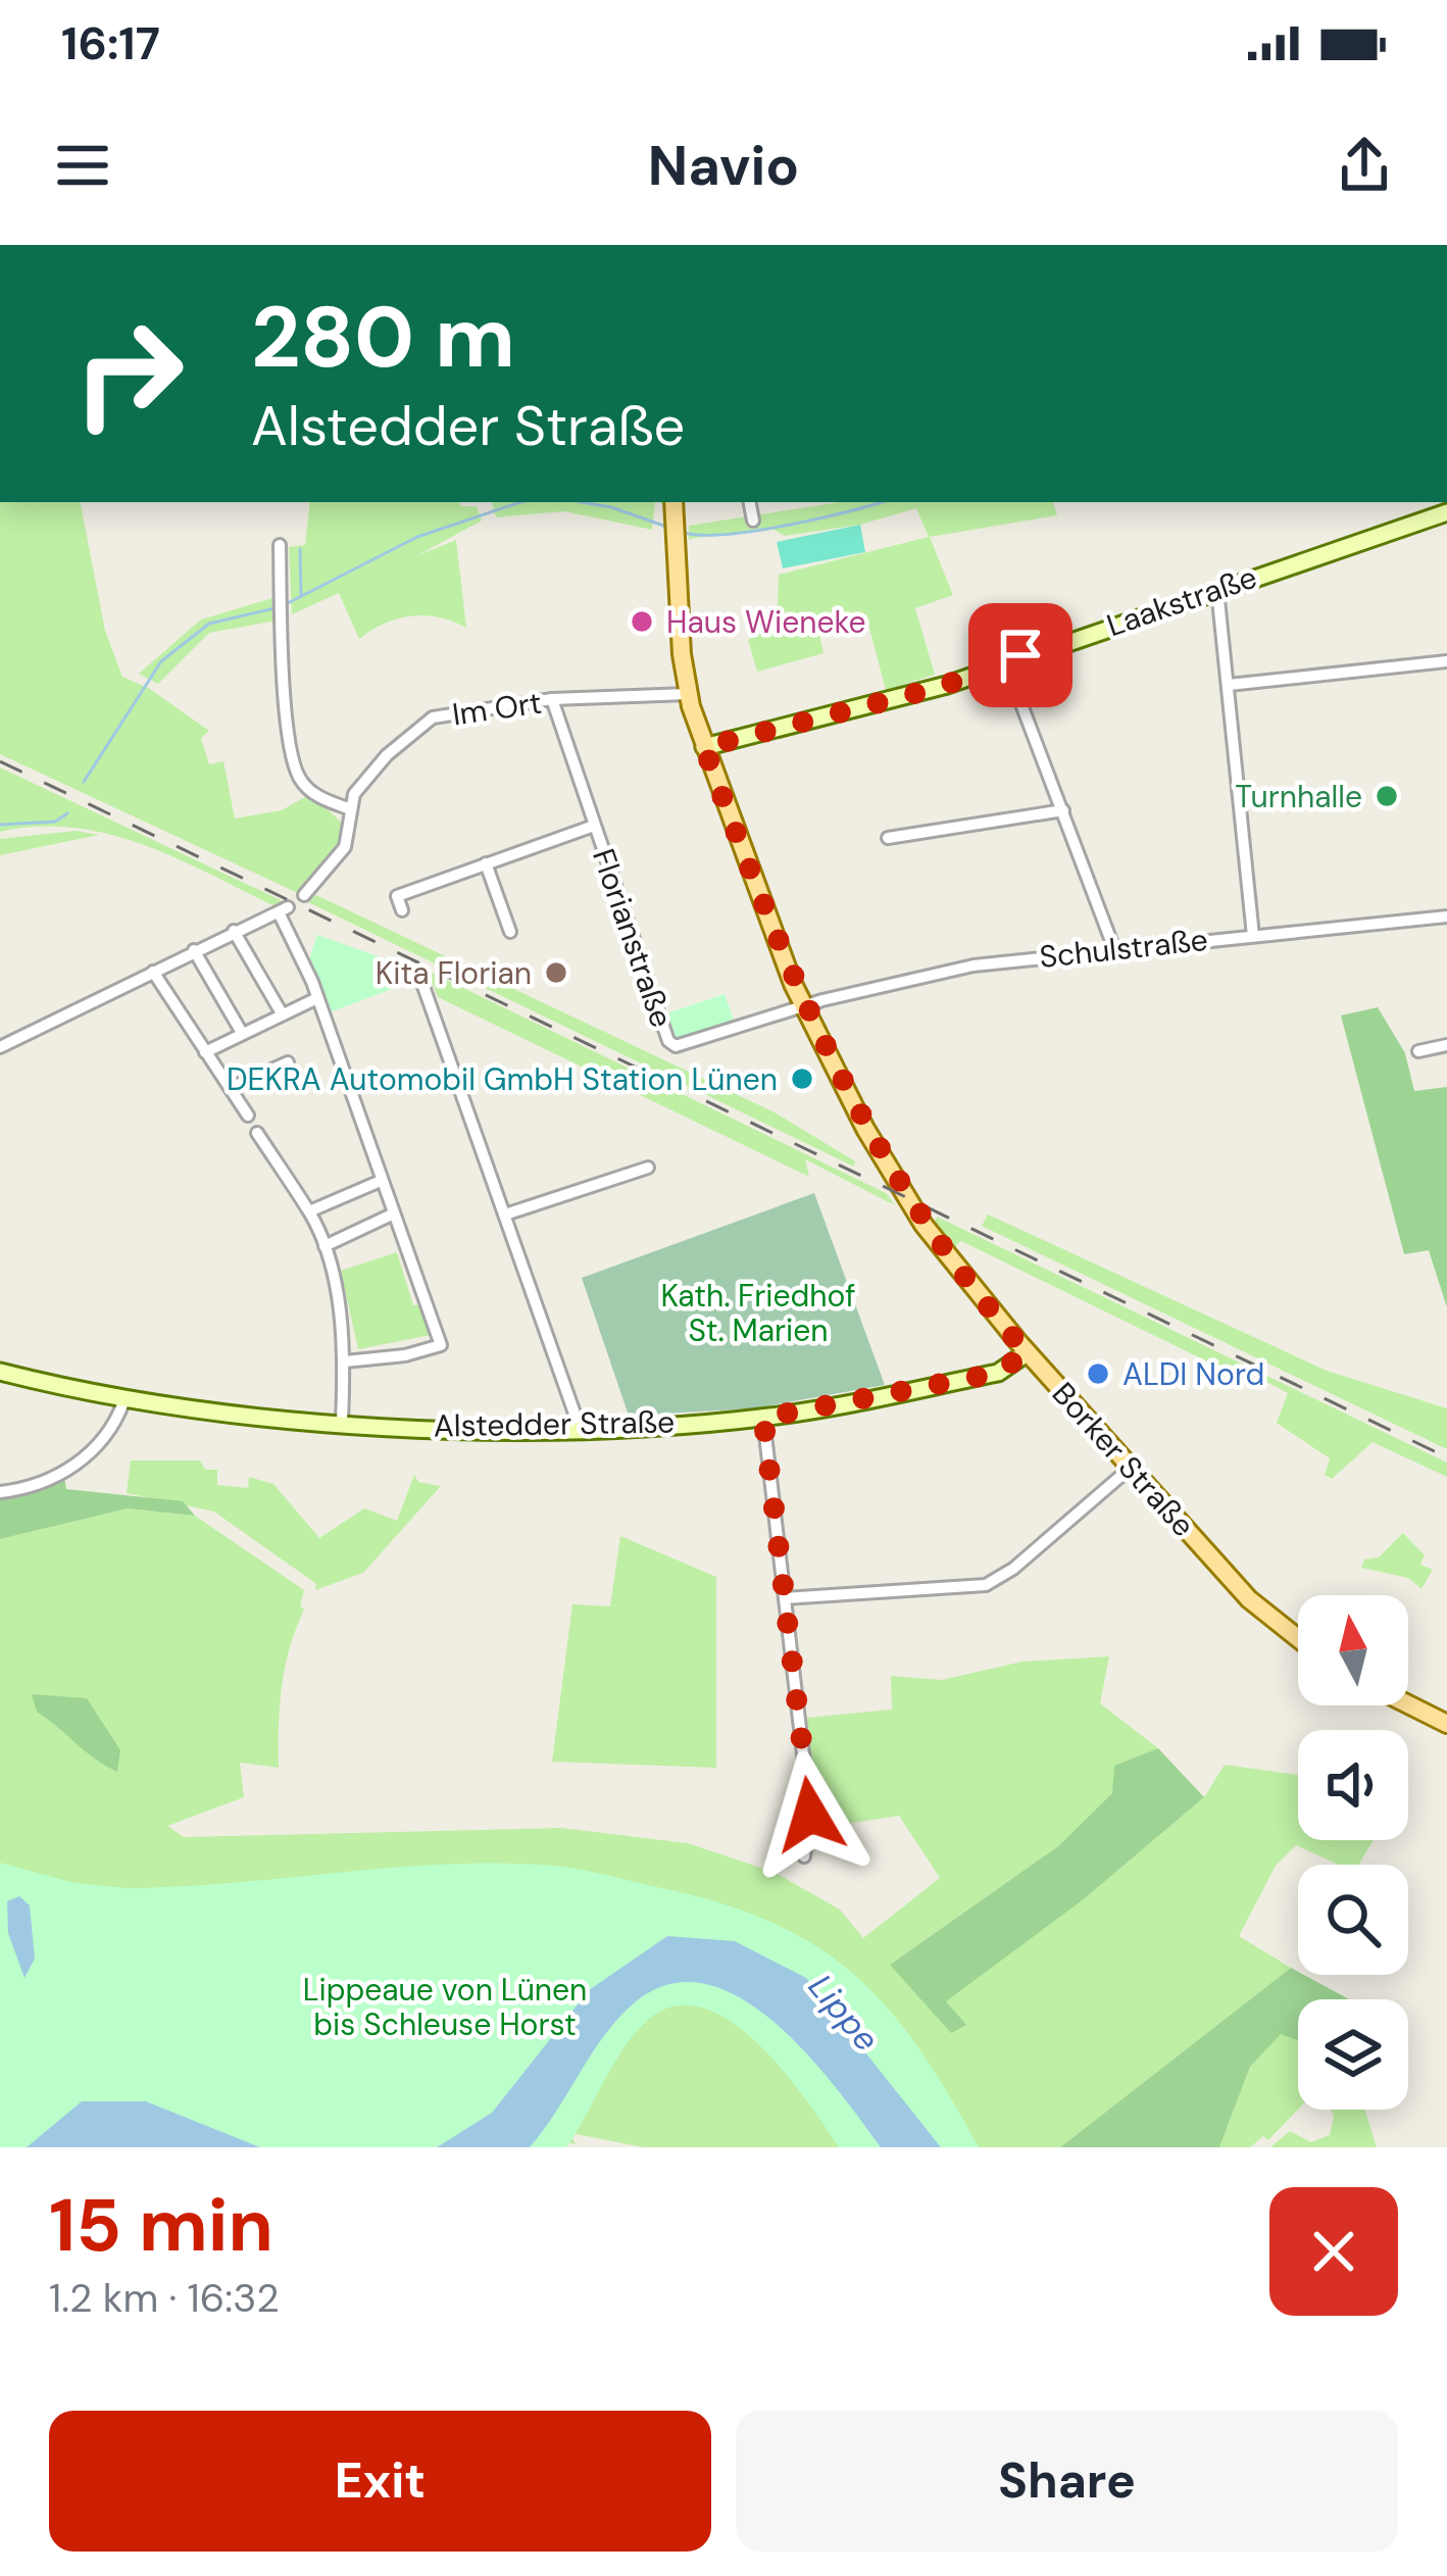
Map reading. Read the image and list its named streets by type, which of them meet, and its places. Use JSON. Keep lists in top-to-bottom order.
{
  "streets": {
    "main road": ["Borker Straße"],
    "street": [
      "Laakstraße",
      "Im Ort",
      "Florianstraße",
      "Schulstraße",
      "Alstedder Straße"
    ]
  },
  "crossings": [
    ["Laakstraße", "Borker Straße"],
    ["Im Ort", "Florianstraße"],
    ["Im Ort", "Borker Straße"],
    ["Florianstraße", "Schulstraße"],
    ["Florianstraße", "Borker Straße"],
    ["Schulstraße", "Borker Straße"],
    ["Alstedder Straße", "Borker Straße"]
  ],
  "water": ["Lippe"],
  "parks": ["Kath. Friedhof St. Marien", "Lippeaue von Lünen bis Schleuse Horst"],
  "places": [
    "Haus Wieneke",
    "Turnhalle",
    "Kita Florian",
    "DEKRA Automobil GmbH Station Lünen",
    "ALDI Nord"
  ],
  "north": "top",
  "page": {
    "status": "16:17",
    "header": "Navio",
    "turn": ["280 m", "Alstedder Straße"],
    "heading": ["15 min", "1.2 km · 16:32"],
    "buttons": ["Exit", "Share"]
  }
}
